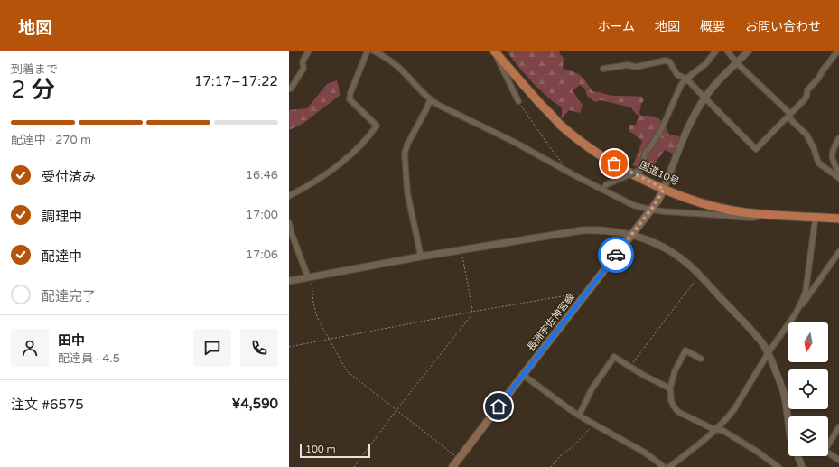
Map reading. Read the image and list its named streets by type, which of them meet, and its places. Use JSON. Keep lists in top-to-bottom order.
{
  "streets": {
    "highway": ["国道10号"],
    "main road": ["長洲宇佐神宮線"]
  },
  "crossings": [
    ["国道10号", "長洲宇佐神宮線"]
  ],
  "scale_bar": "100 m",
  "north": "bottom",
  "page": {
    "header": "地図",
    "nav": [
      "ホーム",
      "地図",
      "概要",
      "お問い合わせ"
    ],
    "heading": ["2 分", "到着まで", "17:17–17:22"],
    "panel": [
      "田中",
      "配達員 · 4.5",
      "注文 #6575",
      "¥4,590"
    ],
    "bar": "配達中 · 270 m",
    "list": [
      ["受付済み", "16:46"],
      ["調理中", "17:00"],
      ["配達中", "17:06"],
      "配達完了"
    ],
    "scale": "100 m"
  }
}
